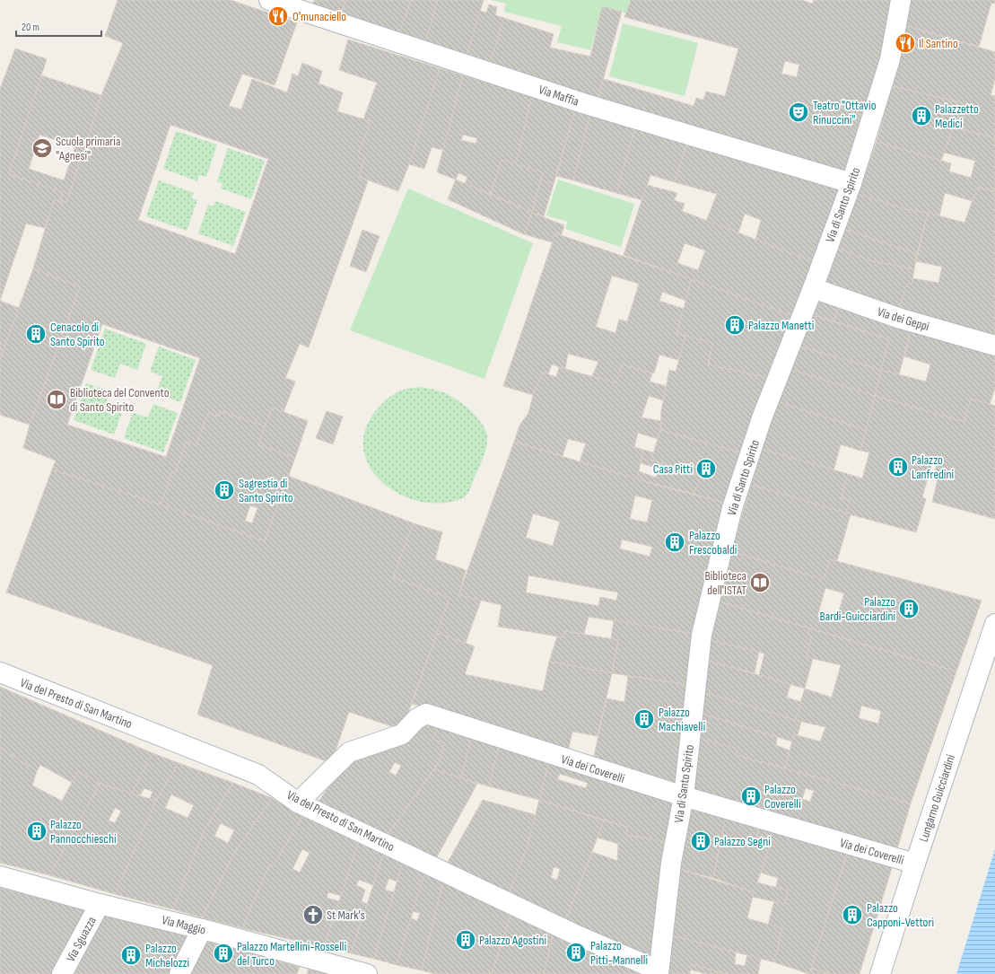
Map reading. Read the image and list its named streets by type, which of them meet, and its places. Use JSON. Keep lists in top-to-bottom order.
{
  "streets": {
    "street": [
      "Via Maffia",
      "Via di Santo Spirito",
      "Via dei Geppi",
      "Via del Presto di San Martino",
      "Via dei Coverelli",
      "Lungarno Guicciardini",
      "Via Maggio",
      "Via Sguazza"
    ]
  },
  "crossings": [
    ["Via Maffia", "Via di Santo Spirito"],
    ["Via di Santo Spirito", "Via dei Geppi"],
    ["Via di Santo Spirito", "Via del Presto di San Martino"],
    ["Via di Santo Spirito", "Via dei Coverelli"],
    ["Via del Presto di San Martino", "Via dei Coverelli"],
    ["Via dei Coverelli", "Lungarno Guicciardini"],
    ["Via Maggio", "Via Sguazza"]
  ],
  "places": {
    "restaurant": ["O'munaciello", "Il Santino"],
    "theatre": ["Teatro \"Ottavio Rinuccini\""],
    "building": [
      "Palazzetto Medici",
      "Palazzo Manetti",
      "Cenacolo di Santo Spirito",
      "Palazzo Lanfredini",
      "Casa Pitti",
      "Sagrestia di Santo Spirito",
      "Palazzo Frescobaldi",
      "Palazzo Bardi-Guicciardini",
      "Palazzo Machiavelli",
      "Palazzo Coverelli",
      "Palazzo Pannocchieschi",
      "Palazzo Segni",
      "Palazzo Capponi-Vettori",
      "Palazzo Agostini",
      "Palazzo Pitti-Mannelli",
      "Palazzo Martellini-Rosselli del Turco",
      "Palazzo Michelozzi"
    ],
    "school or university": ["Scuola primaria \"Agnesi\""],
    "library": ["Biblioteca del Convento di Santo Spirito", "Biblioteca dell'ISTAT"],
    "church": ["St Mark's"]
  },
  "scale_bar": "20 m"
}
